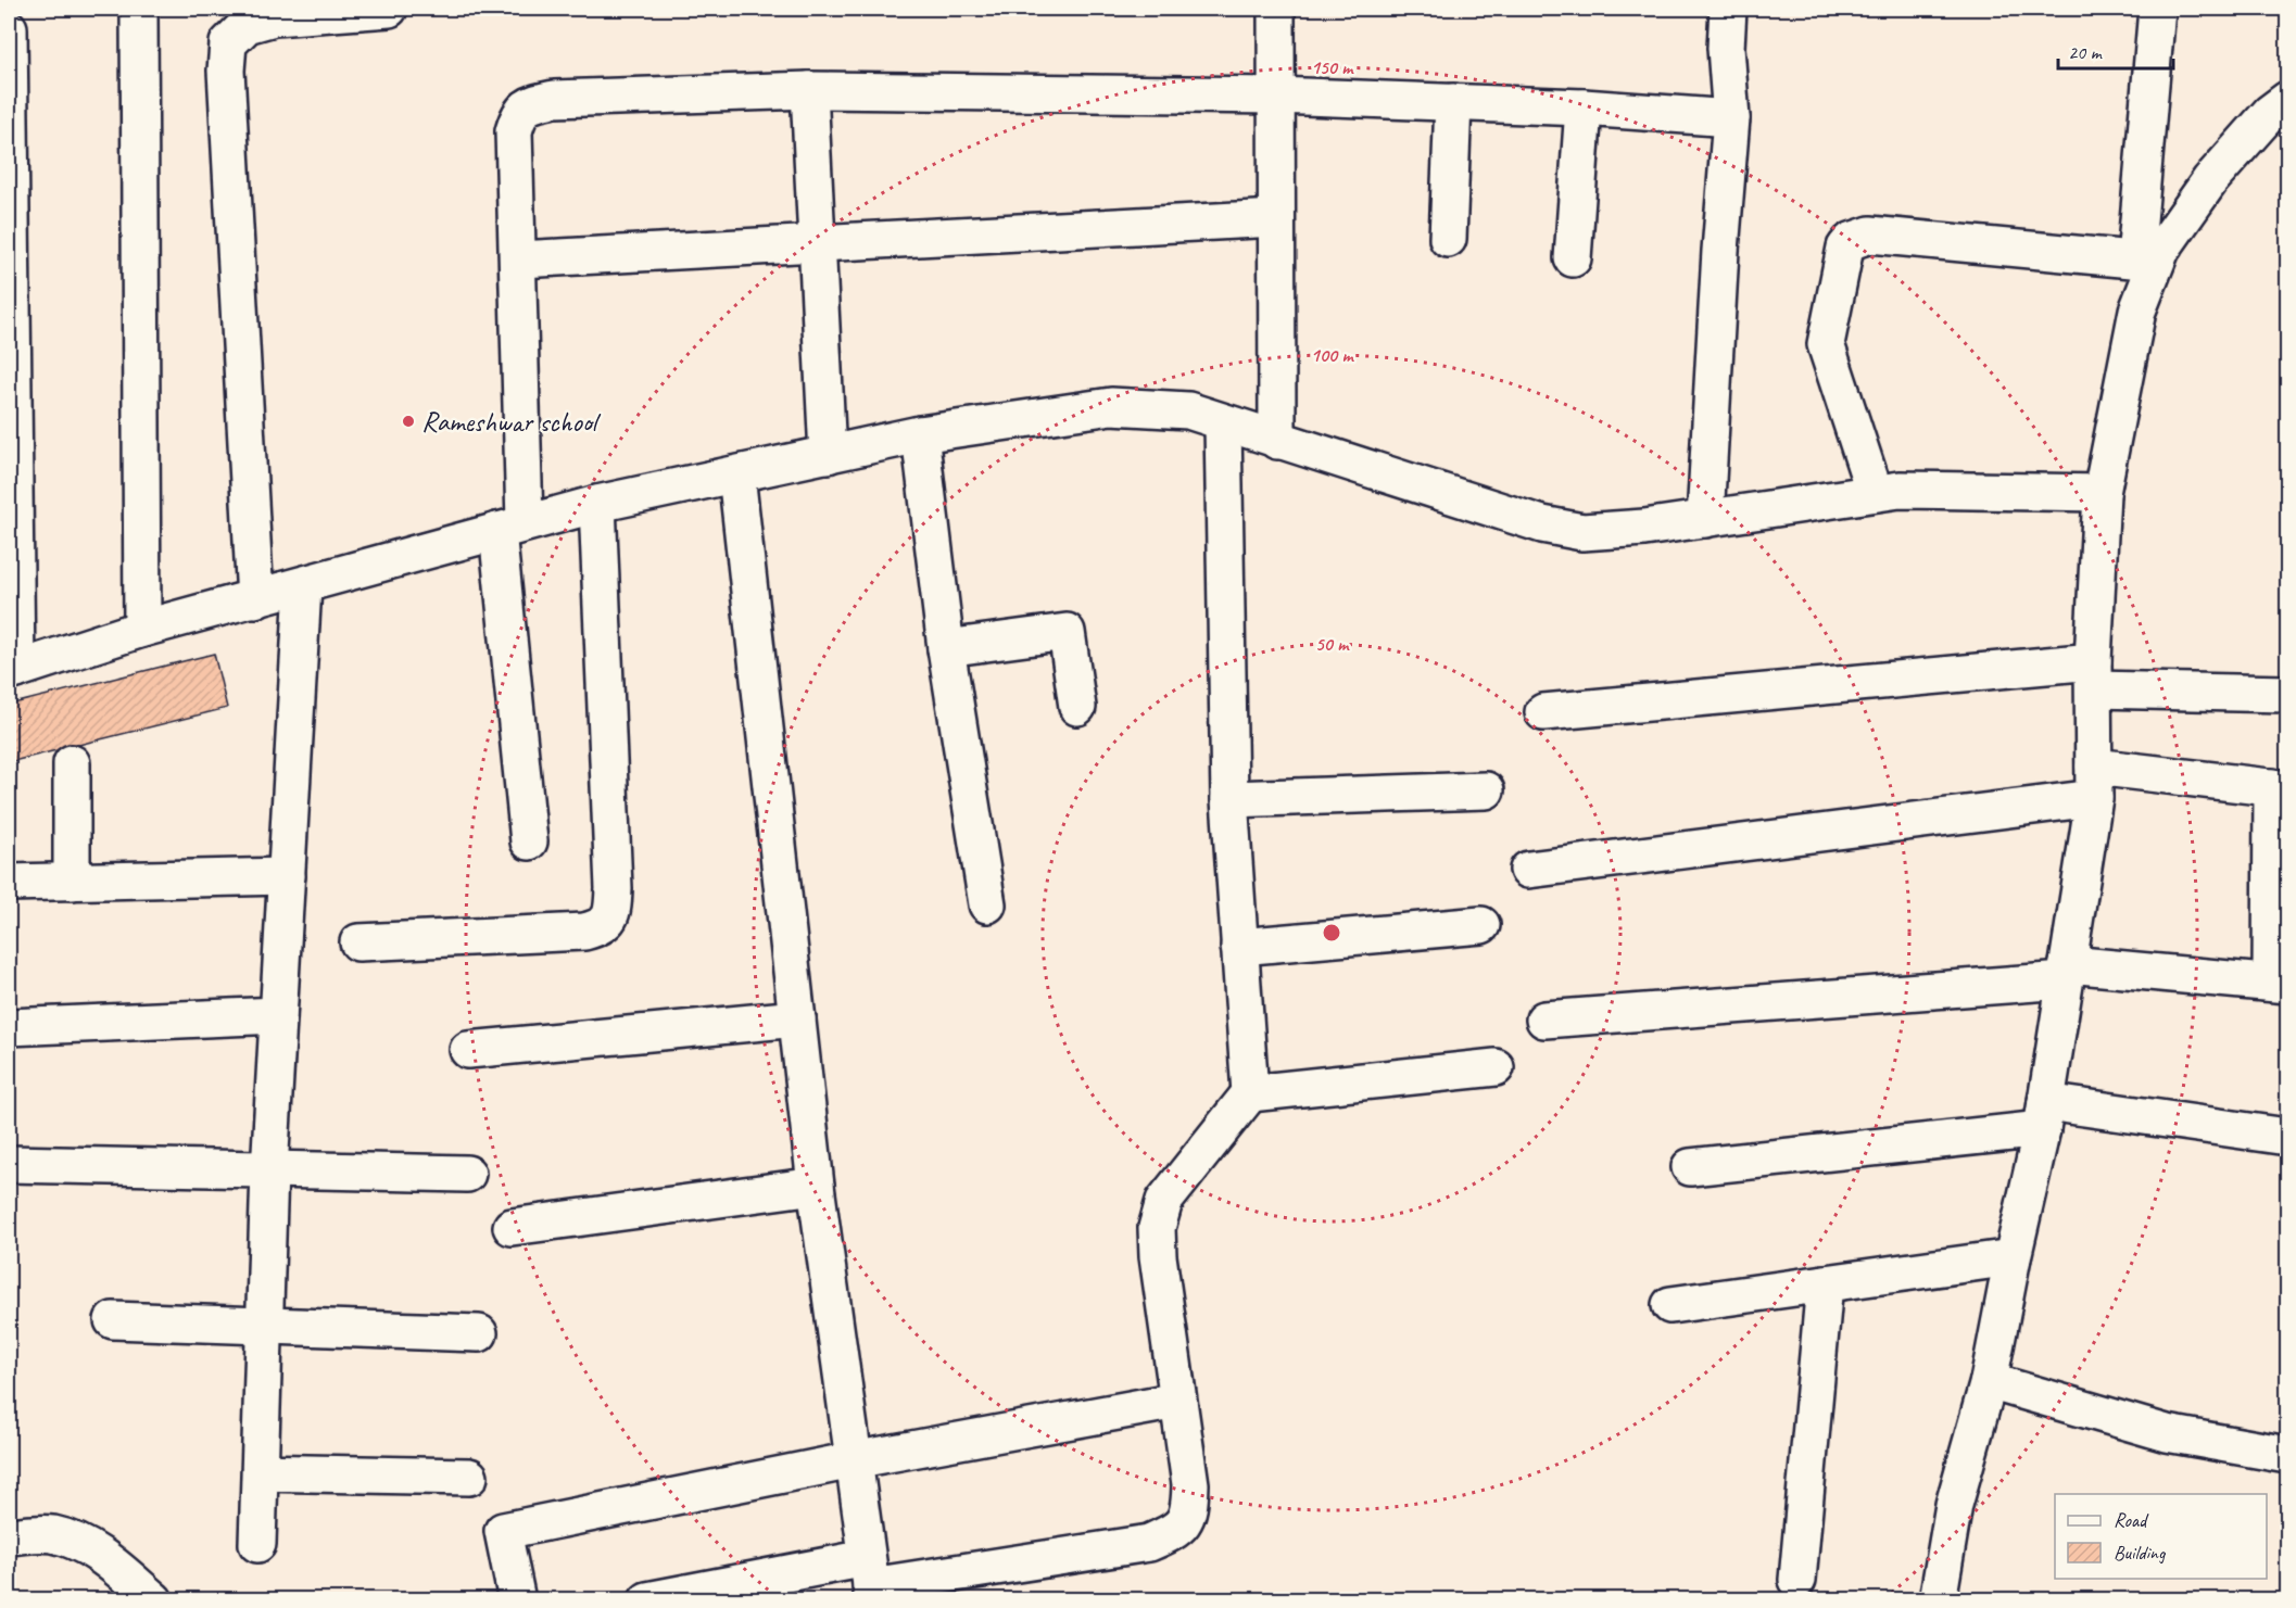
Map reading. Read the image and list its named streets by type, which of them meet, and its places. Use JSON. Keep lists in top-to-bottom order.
{
  "places": ["Rameshwar school"],
  "legend": ["Road", "Building"],
  "scale_bar": "20 m",
  "rings": ["150 m", "100 m", "50 m"]
}
